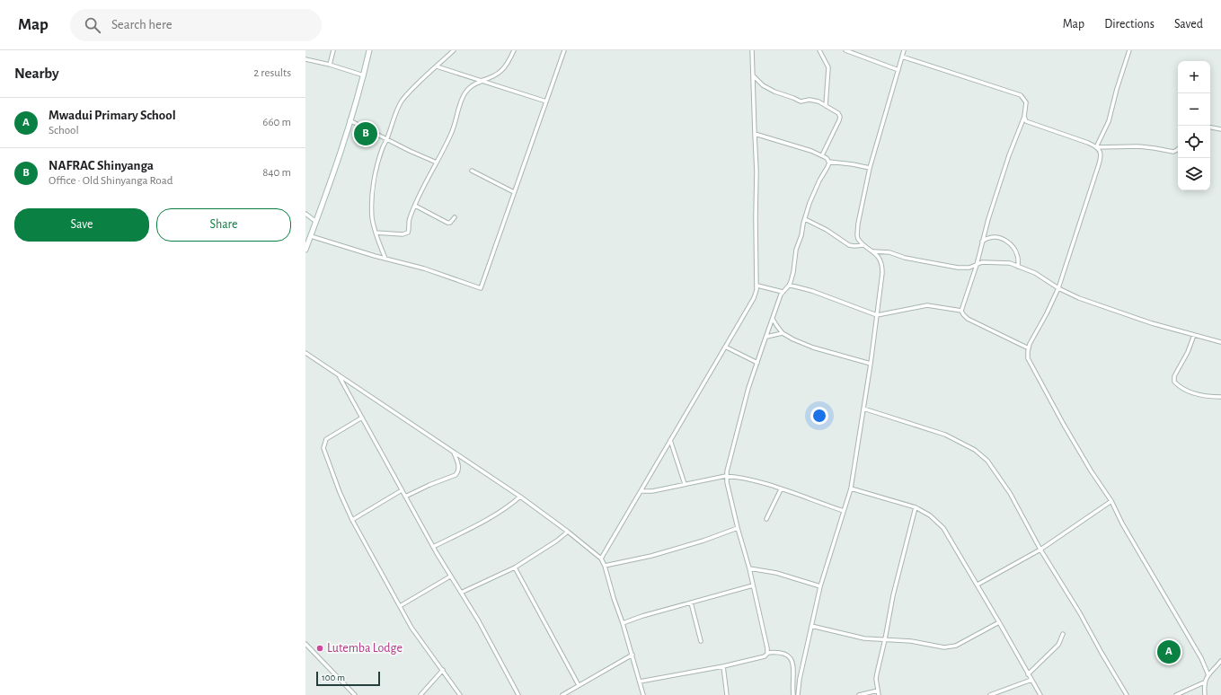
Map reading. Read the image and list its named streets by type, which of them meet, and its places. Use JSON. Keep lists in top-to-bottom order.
{
  "places": ["Lutemba Lodge"],
  "scale_bar": "100 m",
  "page": {
    "header": "Map",
    "search": "Search here",
    "nav": ["Map", "Directions", "Saved"],
    "heading": ["Nearby", "2 results"],
    "map_buttons": ["+", "−"],
    "list": [
      {
        "mark": "A",
        "name": "Mwadui Primary School",
        "note": "School",
        "value": "660 m"
      },
      {
        "mark": "B",
        "name": "NAFRAC Shinyanga",
        "note": "Office · Old Shinyanga Road",
        "value": "840 m"
      }
    ],
    "pins": ["B", "A"],
    "buttons": ["Save", "Share"],
    "scale": "100 m"
  }
}
